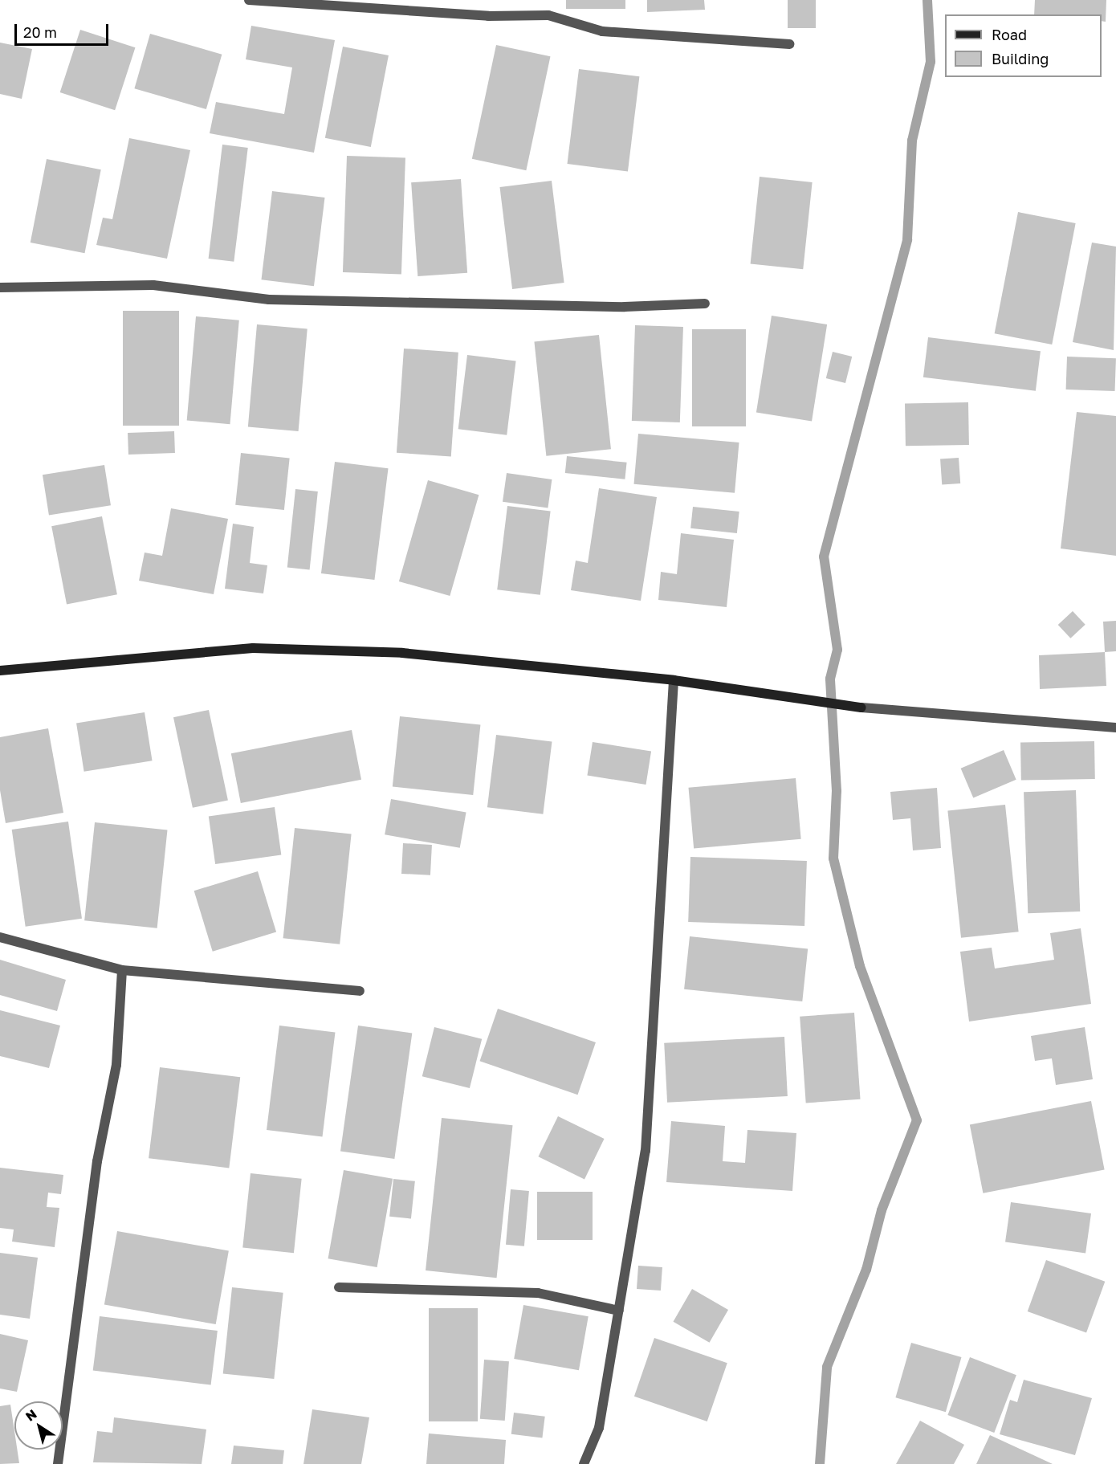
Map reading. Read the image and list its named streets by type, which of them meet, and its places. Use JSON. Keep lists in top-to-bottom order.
{
  "legend": ["Road", "Building"],
  "scale_bar": "20 m",
  "north": "top left"
}
